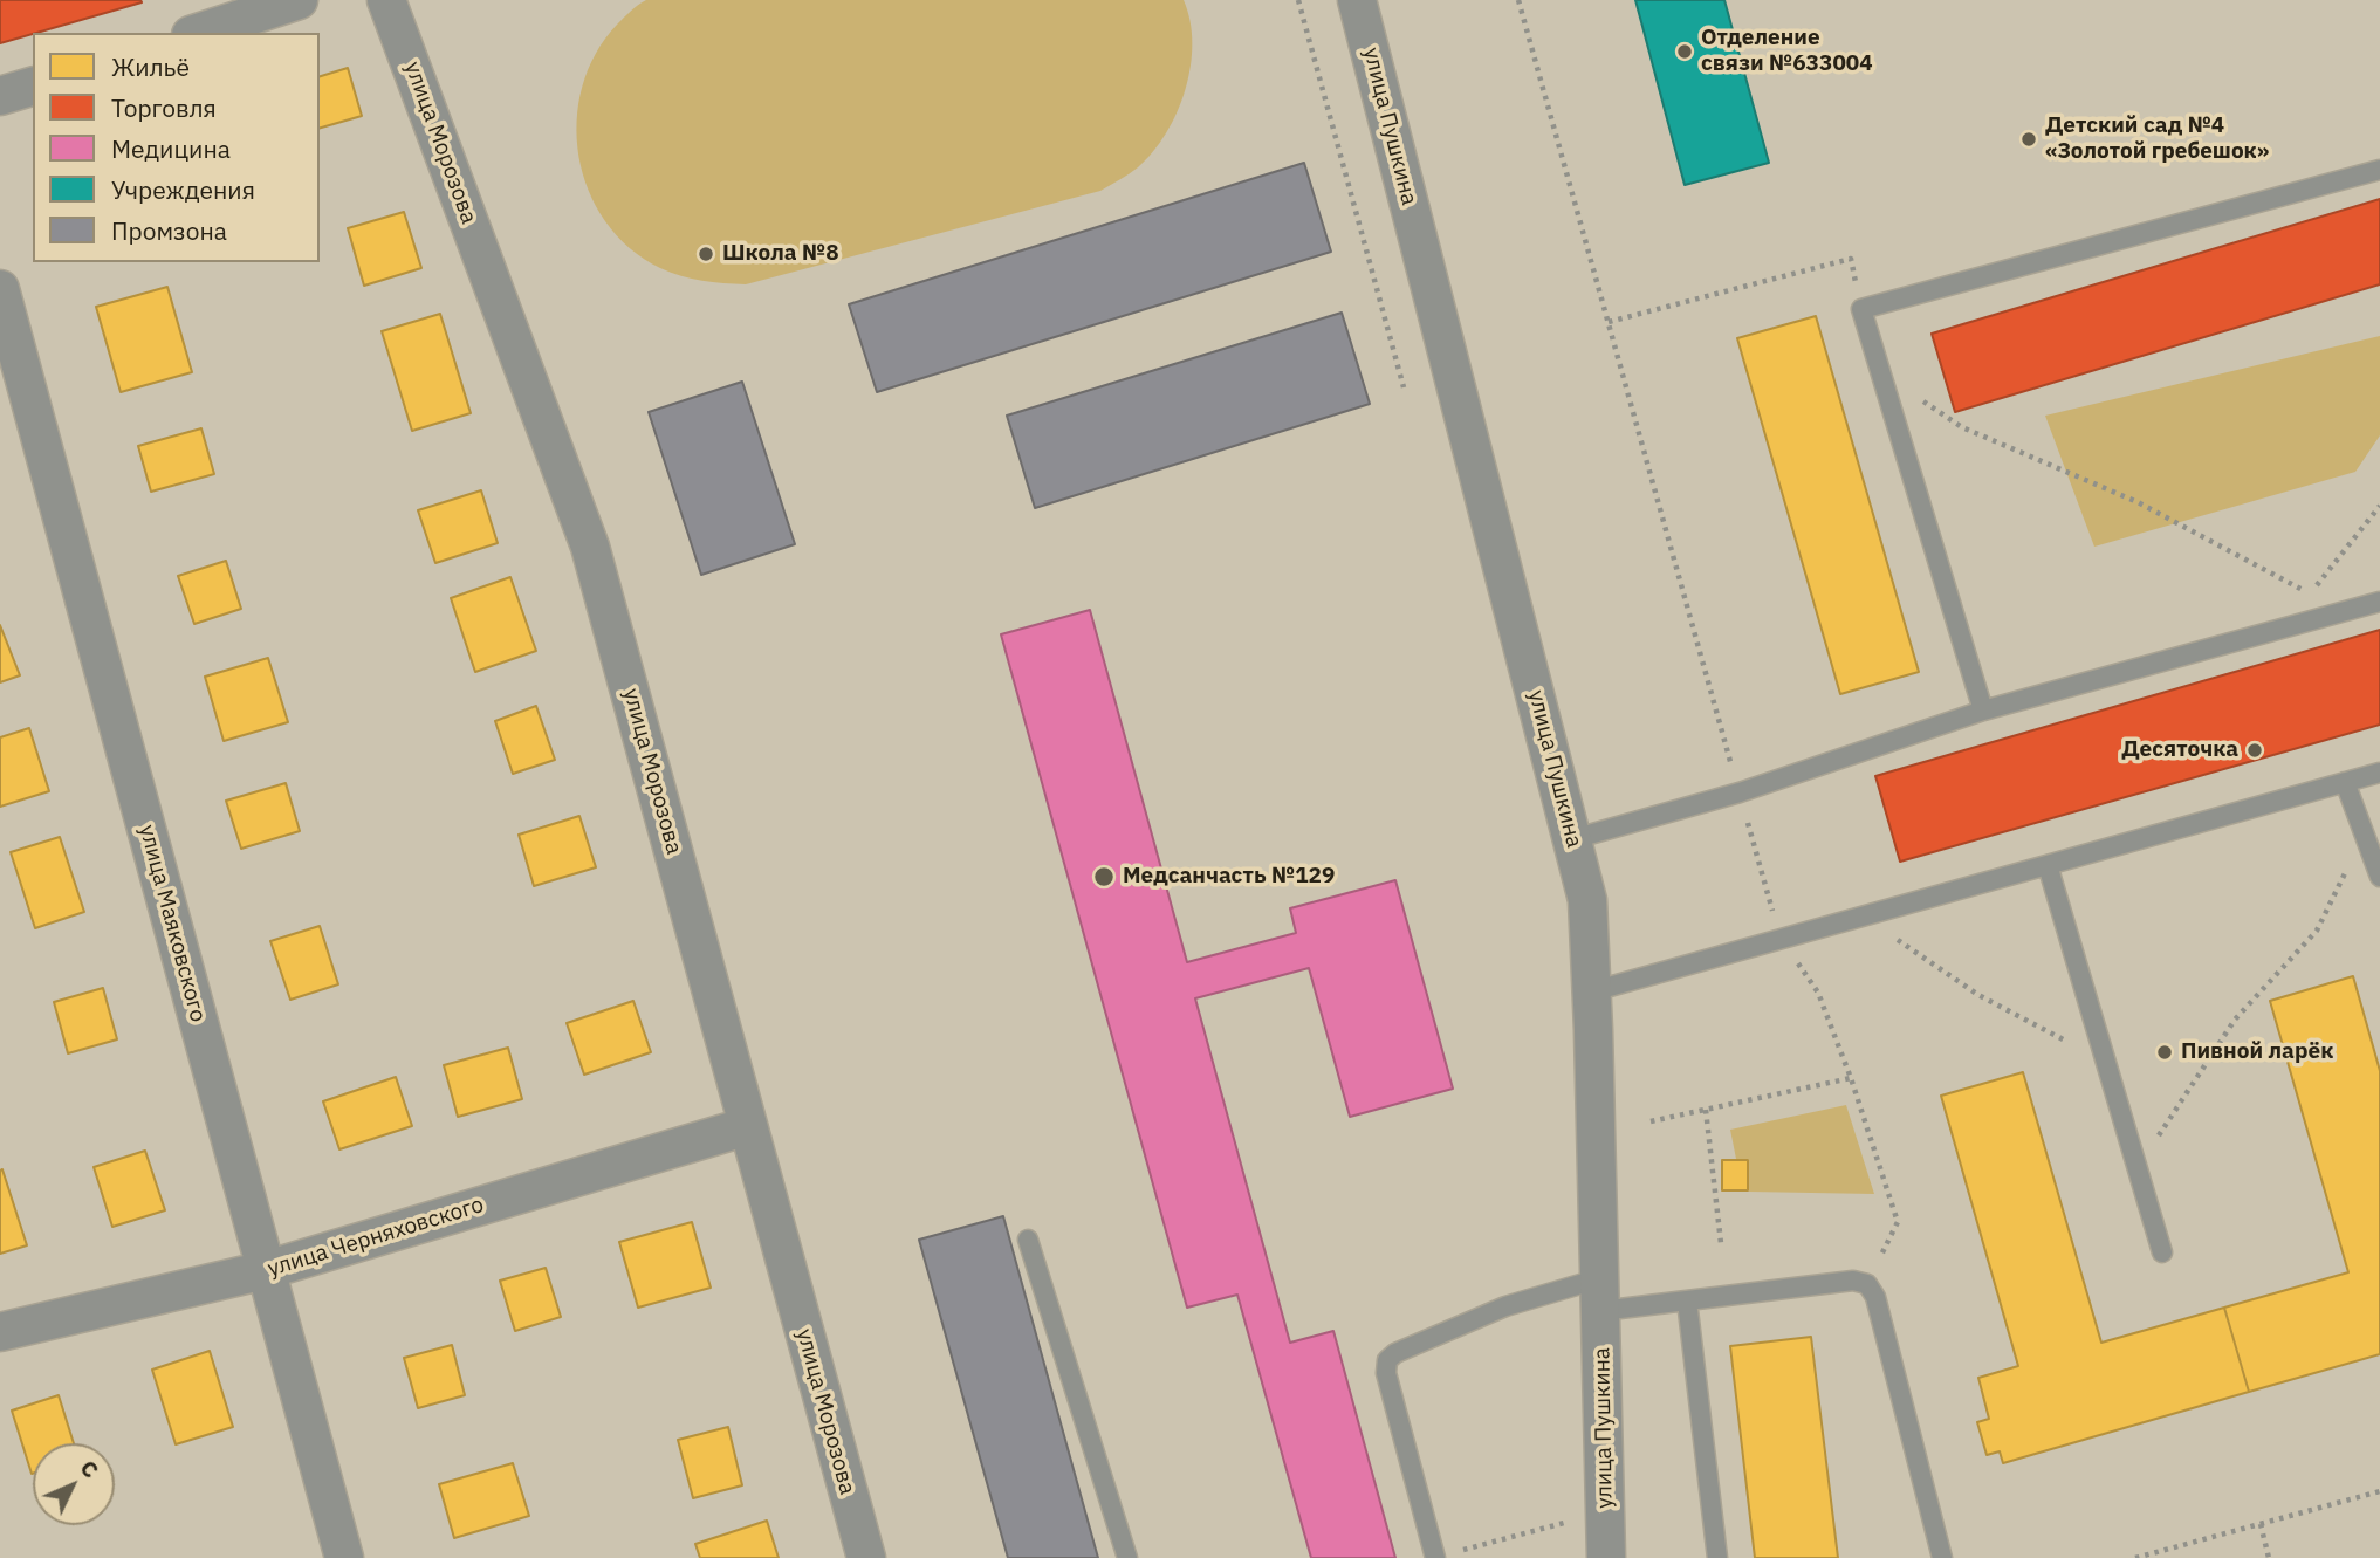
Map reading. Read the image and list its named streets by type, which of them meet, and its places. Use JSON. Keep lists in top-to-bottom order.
{
  "streets": {
    "street": [
      "улица Пушкина",
      "улица Морозова",
      "улица Маяковского",
      "улица Черняховского"
    ]
  },
  "crossings": [
    ["улица Морозова", "улица Черняховского"],
    ["улица Маяковского", "улица Черняховского"]
  ],
  "places": [
    "Отделение связи №633004",
    "Детский сад №4 «Золотой гребешок»",
    "Школа №8",
    "Десяточка",
    "Медсанчасть №129",
    "Пивной ларёк"
  ],
  "legend": [
    "Жильё",
    "Торговля",
    "Медицина",
    "Учреждения",
    "Промзона"
  ],
  "north": "top right"
}
